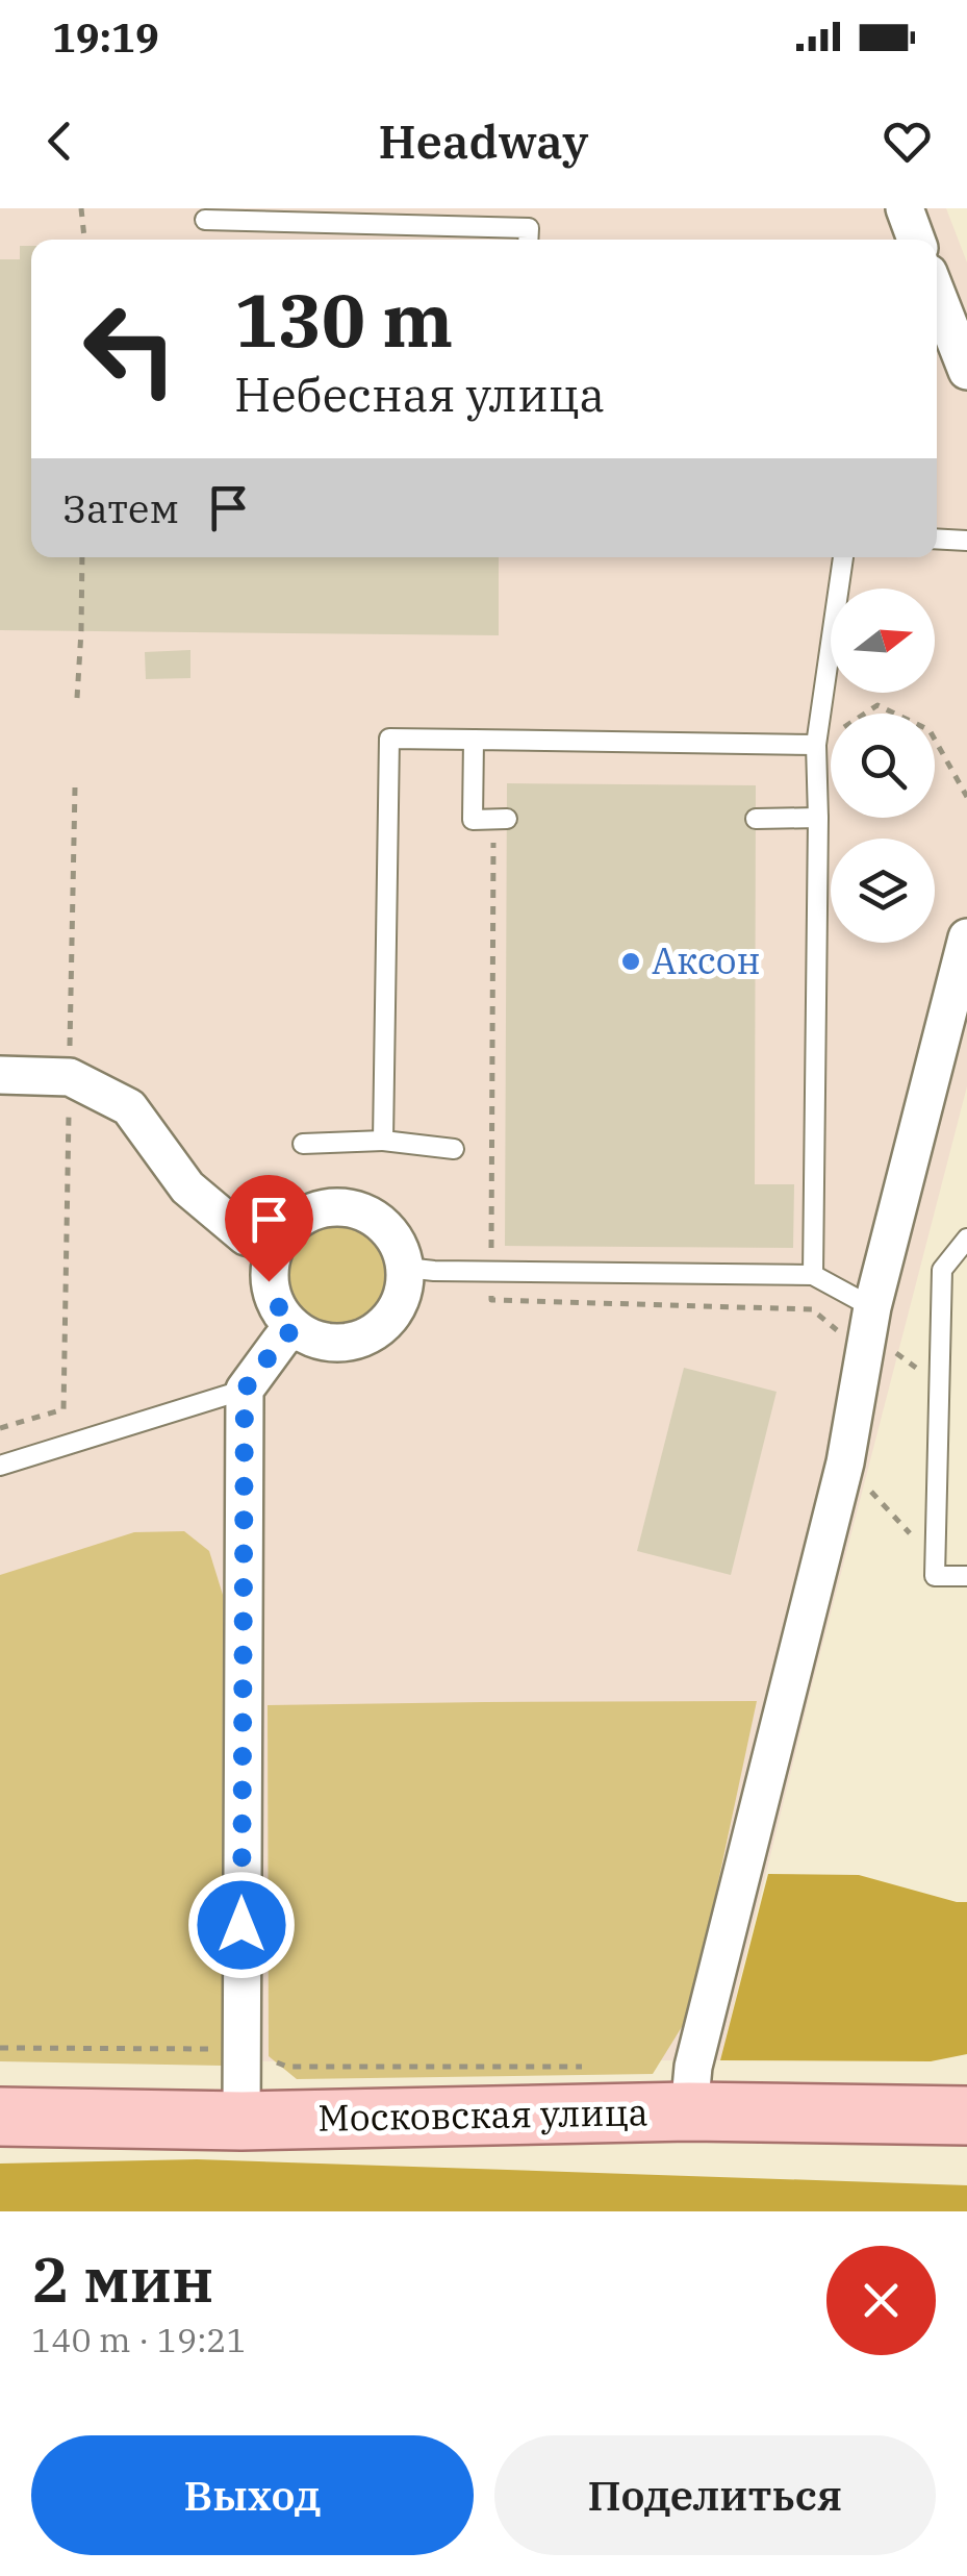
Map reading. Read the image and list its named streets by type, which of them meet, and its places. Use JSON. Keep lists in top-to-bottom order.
{
  "streets": {
    "main road": ["Московская улица"]
  },
  "places": ["Аксон"],
  "north": "right",
  "page": {
    "status": "19:19",
    "header": "Headway",
    "turn": ["130 m", "Небесная улица"],
    "then": "Затем",
    "heading": ["2 мин", "140 m · 19:21"],
    "buttons": ["Выход", "Поделиться"]
  }
}
